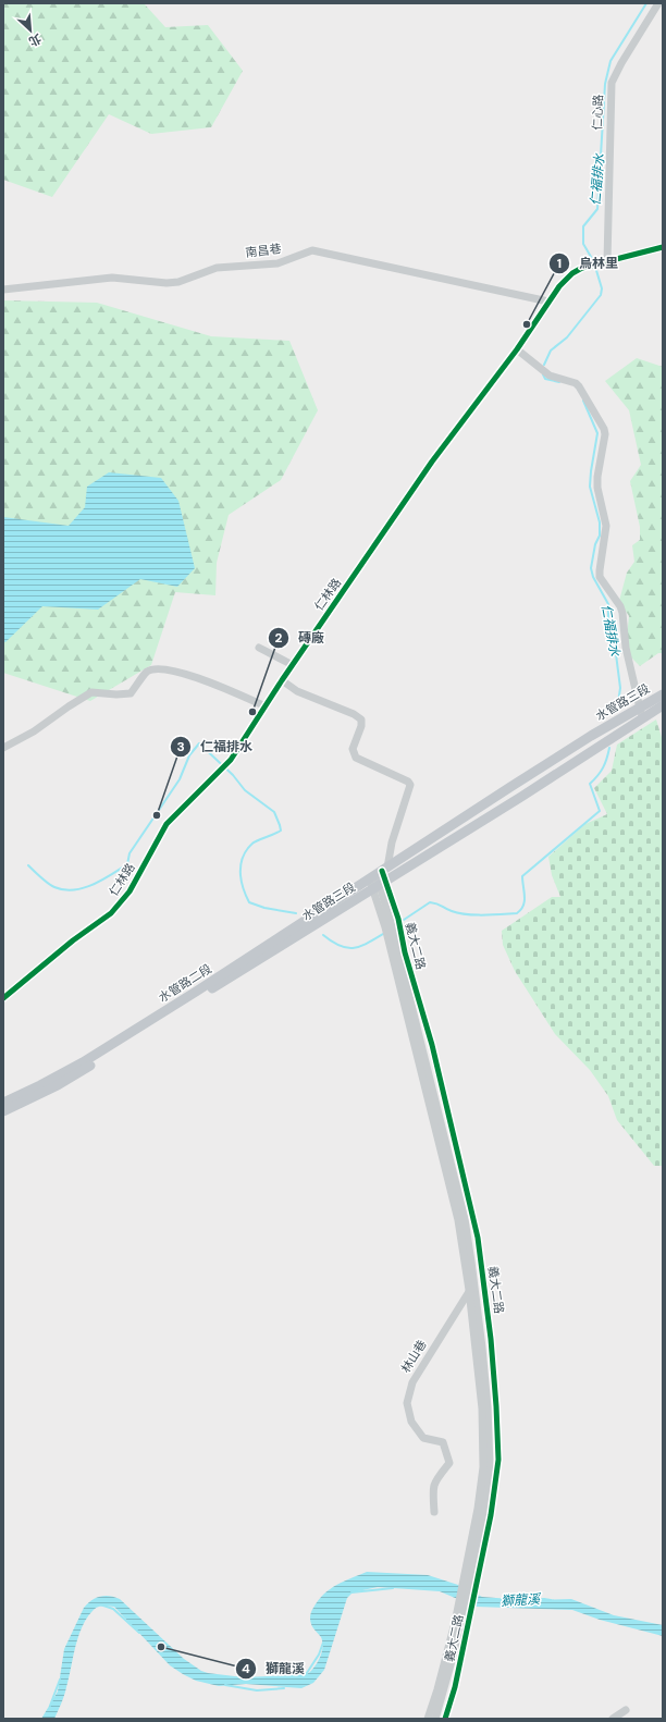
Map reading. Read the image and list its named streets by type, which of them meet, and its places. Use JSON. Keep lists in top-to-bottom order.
{
  "streets": {
    "main road": ["水管路三段", "水管路二段"],
    "street": [
      "仁心路",
      "南昌巷",
      "仁林路",
      "義大二路",
      "林山巷"
    ]
  },
  "crossings": [
    ["仁心路", "仁林路"],
    ["南昌巷", "仁林路"],
    ["水管路三段", "義大二路"],
    ["水管路三段", "水管路二段"],
    ["義大二路", "水管路二段"],
    ["義大二路", "林山巷"]
  ],
  "water": ["仁福排水", "獅龍溪"],
  "places": [
    "烏林里",
    "磚廠",
    "仁福排水",
    "獅龍溪"
  ],
  "north": "bottom right"
}
